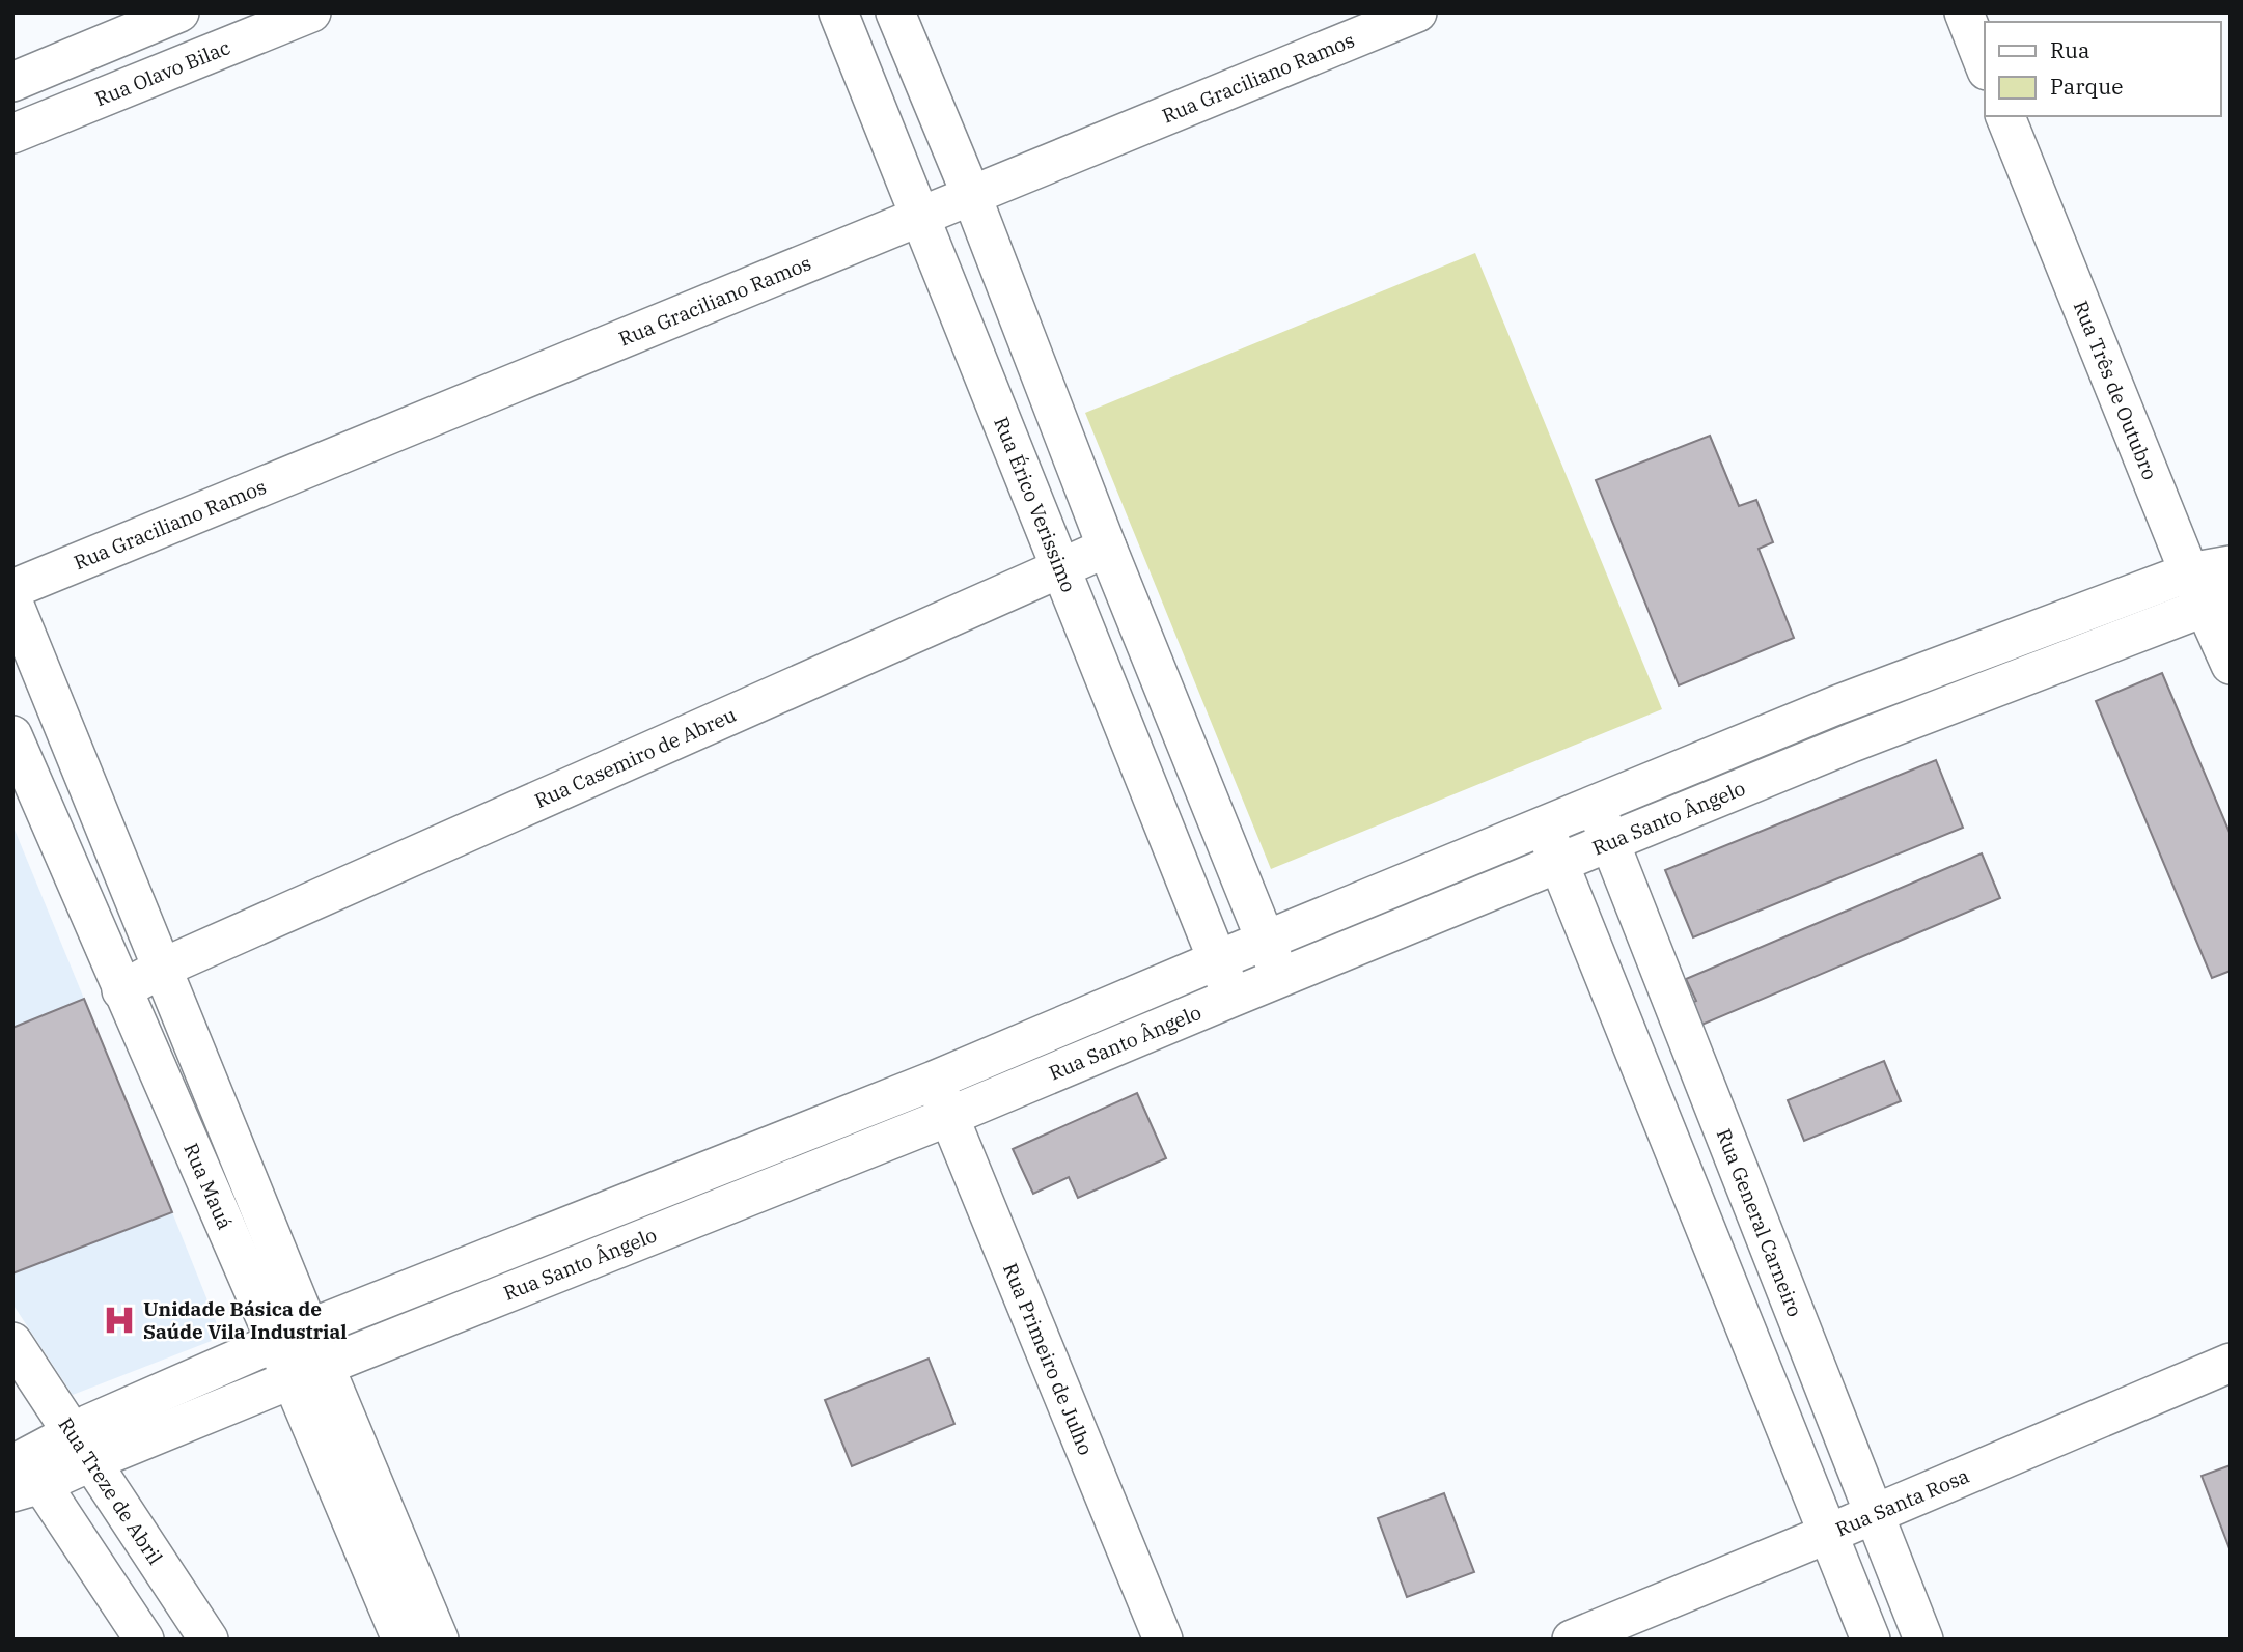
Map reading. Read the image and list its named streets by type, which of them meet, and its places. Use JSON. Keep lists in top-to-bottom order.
{
  "streets": {
    "street": [
      "Rua Olavo Bilac",
      "Rua Graciliano Ramos",
      "Rua Três de Outubro",
      "Rua Érico Verissimo",
      "Rua Casemiro de Abreu",
      "Rua Santo Ângelo",
      "Rua Mauá",
      "Rua General Carneiro",
      "Rua Primeiro de Julho",
      "Rua Treze de Abril",
      "Rua Santa Rosa"
    ]
  },
  "crossings": [
    ["Rua Graciliano Ramos", "Rua Érico Verissimo"],
    ["Rua Três de Outubro", "Rua Santo Ângelo"],
    ["Rua Érico Verissimo", "Rua Casemiro de Abreu"],
    ["Rua Érico Verissimo", "Rua Santo Ângelo"],
    ["Rua Casemiro de Abreu", "Rua Mauá"],
    ["Rua Santo Ângelo", "Rua Mauá"],
    ["Rua Santo Ângelo", "Rua General Carneiro"],
    ["Rua Santo Ângelo", "Rua Primeiro de Julho"],
    ["Rua Santo Ângelo", "Rua Treze de Abril"],
    ["Rua General Carneiro", "Rua Santa Rosa"]
  ],
  "places": {
    "hospital": ["Unidade Básica de Saúde Vila Industrial"]
  },
  "legend": ["Rua", "Parque"]
}
